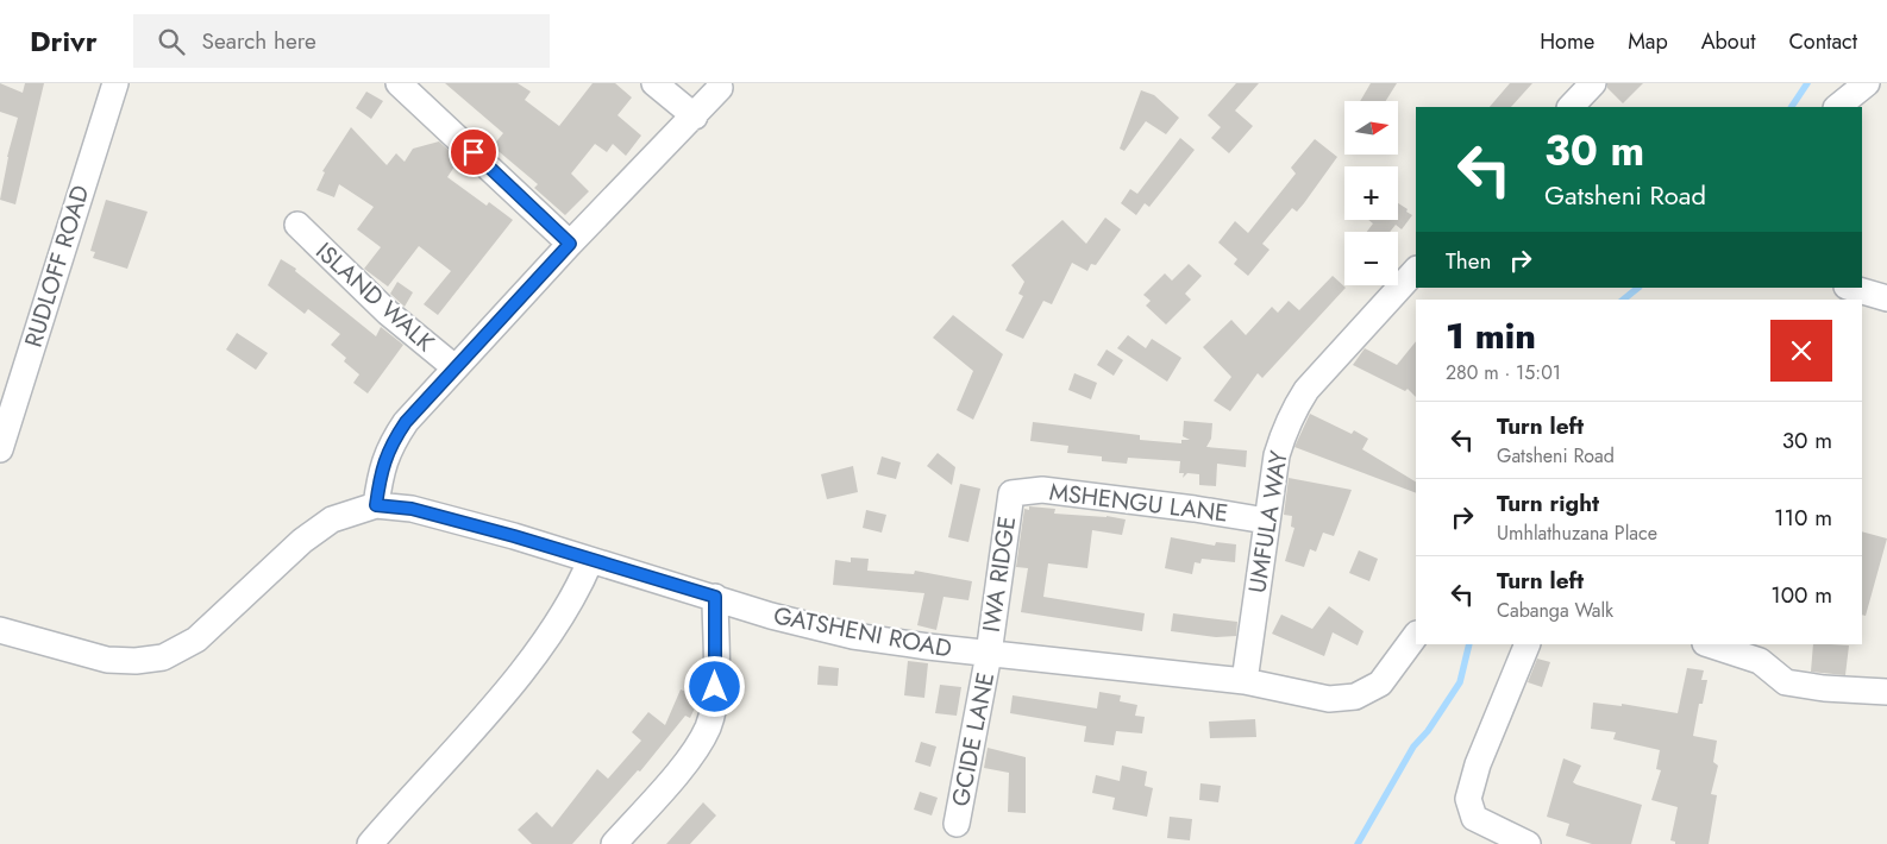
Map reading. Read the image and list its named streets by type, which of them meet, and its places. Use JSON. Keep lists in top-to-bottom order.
{
  "streets": {
    "street": [
      "RUDLOFF ROAD",
      "ISLAND WALK",
      "MSHENGU LANE",
      "UMFULA WAY",
      "IWA RIDGE",
      "GATSHENI ROAD",
      "GCIDE LANE"
    ]
  },
  "crossings": [
    ["MSHENGU LANE", "UMFULA WAY"],
    ["MSHENGU LANE", "IWA RIDGE"],
    ["UMFULA WAY", "GATSHENI ROAD"],
    ["IWA RIDGE", "GATSHENI ROAD"],
    ["IWA RIDGE", "GCIDE LANE"],
    ["GATSHENI ROAD", "GCIDE LANE"]
  ],
  "north": "right",
  "page": {
    "header": "Drivr",
    "search": "Search here",
    "nav": [
      "Home",
      "Map",
      "About",
      "Contact"
    ],
    "map_buttons": ["+", "−"],
    "turn": ["30 m", "Gatsheni Road"],
    "then": "Then",
    "heading": ["1 min", "280 m · 15:01"],
    "list": [
      {
        "name": "Turn left",
        "note": "Gatsheni Road",
        "value": "30 m"
      },
      {
        "name": "Turn right",
        "note": "Umhlathuzana Place",
        "value": "110 m"
      },
      {
        "name": "Turn left",
        "note": "Cabanga Walk",
        "value": "100 m"
      }
    ]
  }
}
